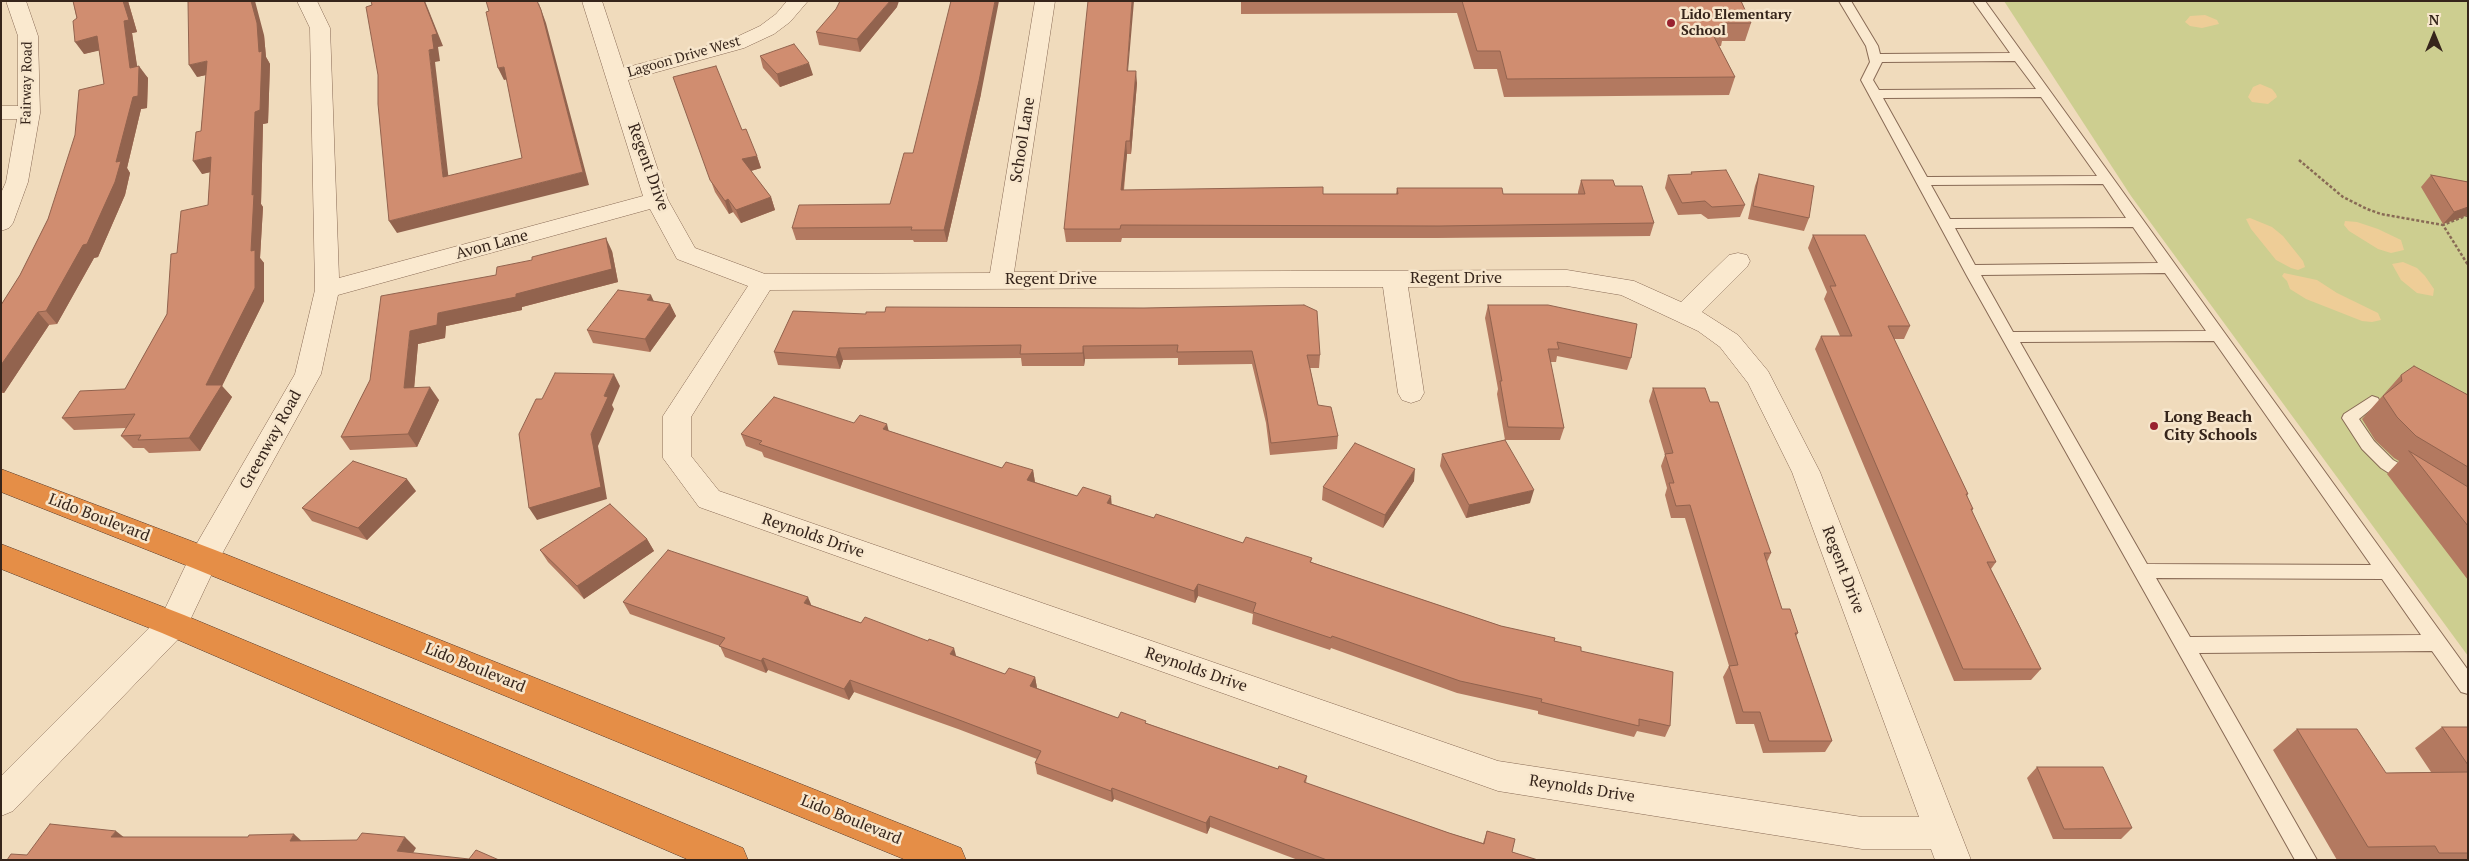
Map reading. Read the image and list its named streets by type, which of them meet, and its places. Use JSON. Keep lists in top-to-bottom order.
{
  "streets": {
    "highway": ["Lido Boulevard"],
    "street": [
      "Lagoon Drive West",
      "Fairway Road",
      "School Lane",
      "Regent Drive",
      "Avon Lane",
      "Greenway Road",
      "Reynolds Drive"
    ]
  },
  "crossings": [
    ["Lagoon Drive West", "Regent Drive"],
    ["School Lane", "Regent Drive"],
    ["Regent Drive", "Avon Lane"],
    ["Regent Drive", "Reynolds Drive"],
    ["Avon Lane", "Greenway Road"],
    ["Greenway Road", "Lido Boulevard"]
  ],
  "places": ["Lido Elementary School", "Long Beach City Schools"],
  "north": "top"
}
